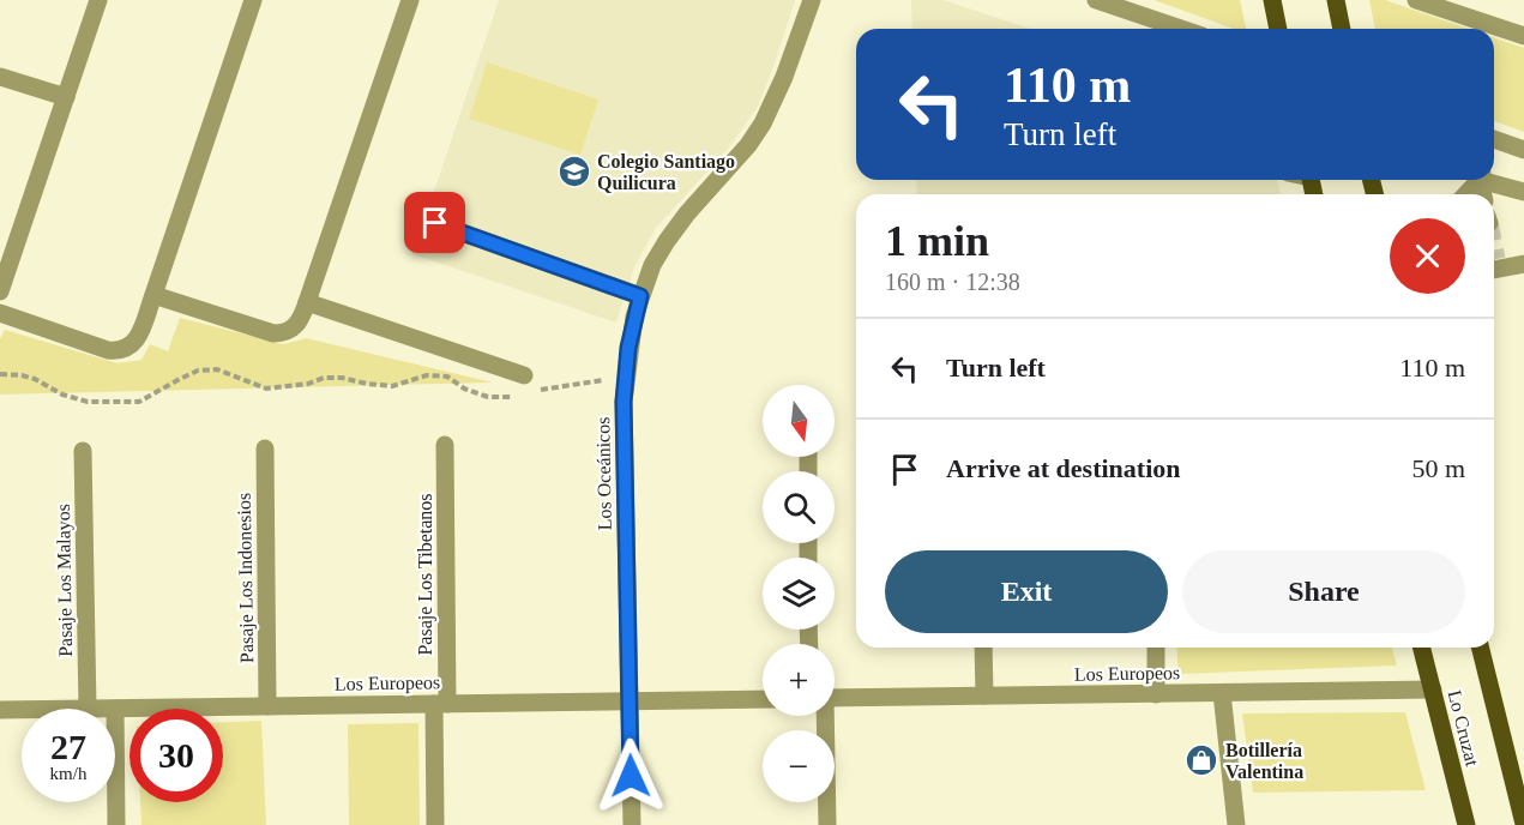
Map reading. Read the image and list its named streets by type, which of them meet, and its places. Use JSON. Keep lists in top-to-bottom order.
{
  "streets": {
    "main road": ["Lo Cruzat"],
    "street": [
      "Los Oceánicos",
      "Pasaje Los Tibetanos",
      "Pasaje Los Indonesios",
      "Pasaje Los Malayos",
      "Los Europeos"
    ]
  },
  "crossings": [
    ["Los Oceánicos", "Los Europeos"],
    ["Pasaje Los Tibetanos", "Los Europeos"],
    ["Pasaje Los Indonesios", "Los Europeos"],
    ["Los Europeos", "Lo Cruzat"]
  ],
  "places": {
    "school or university": ["Colegio Santiago Quilicura"],
    "shop": ["Botillería Valentina"]
  },
  "north": "bottom",
  "page": {
    "turn": ["110 m", "Turn left"],
    "heading": ["1 min", "160 m · 12:38"],
    "list": [
      {
        "name": "Turn left",
        "value": "110 m"
      },
      {
        "name": "Arrive at destination",
        "value": "50 m"
      }
    ],
    "map_buttons": ["+", "−"],
    "buttons": ["Exit", "Share"],
    "speed": "27 km/h",
    "limit": "30"
  }
}
